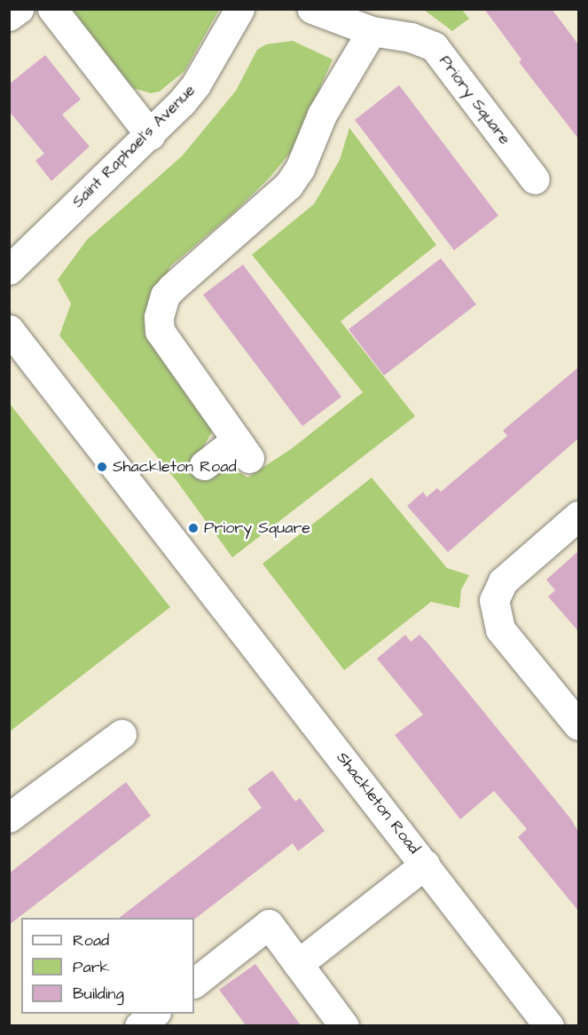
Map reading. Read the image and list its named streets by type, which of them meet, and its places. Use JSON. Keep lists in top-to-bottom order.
{
  "streets": {
    "street": ["Priory Square", "Saint Raphael's Avenue", "Shackleton Road"]
  },
  "places": ["Shackleton Road", "Priory Square"],
  "legend": ["Road", "Park", "Building"]
}
